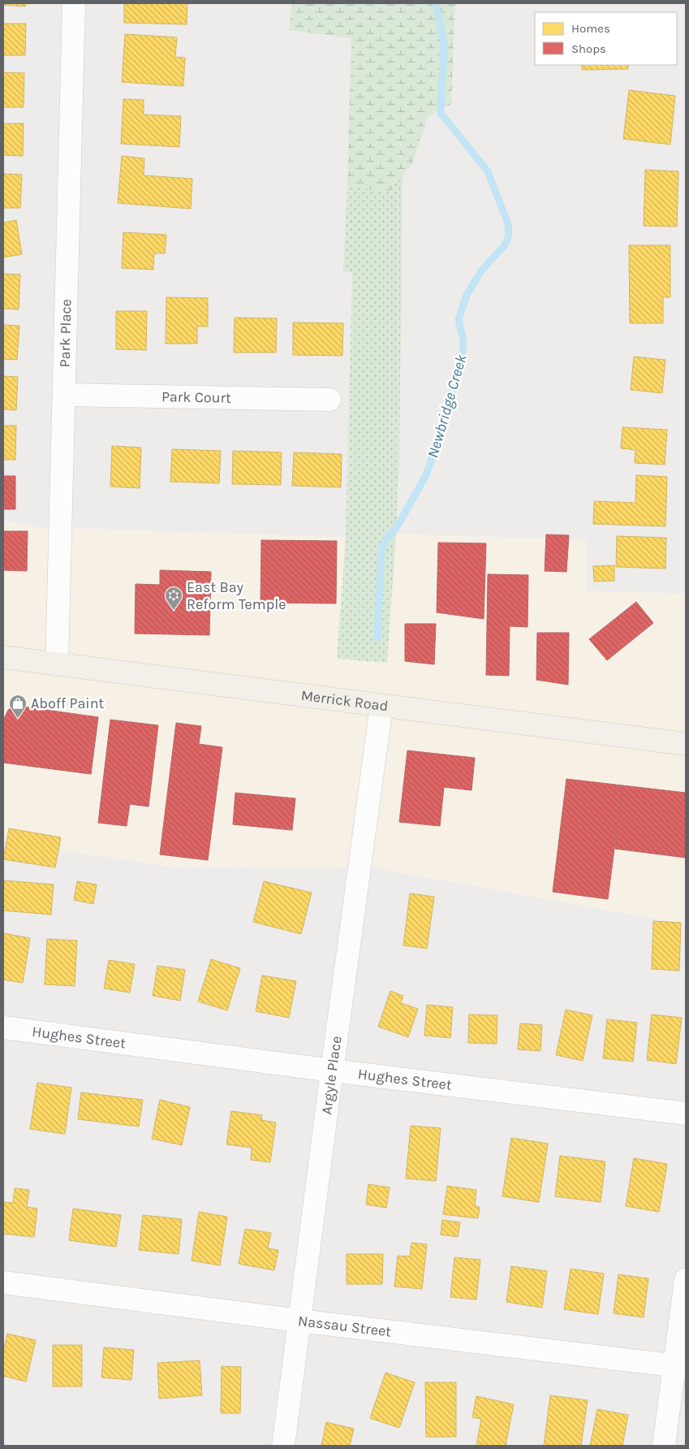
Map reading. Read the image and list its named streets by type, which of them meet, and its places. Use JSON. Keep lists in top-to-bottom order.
{
  "streets": {
    "main road": ["Merrick Road"],
    "street": [
      "Park Place",
      "Park Court",
      "Hughes Street",
      "Argyle Place",
      "Nassau Street"
    ]
  },
  "crossings": [
    ["Park Place", "Park Court"],
    ["Park Place", "Merrick Road"],
    ["Merrick Road", "Argyle Place"],
    ["Hughes Street", "Argyle Place"],
    ["Argyle Place", "Nassau Street"]
  ],
  "water": ["Newbridge Creek"],
  "places": {
    "synagogue": ["East Bay Reform Temple"],
    "shop": ["Aboff Paint"]
  },
  "legend": ["Homes", "Shops"]
}
